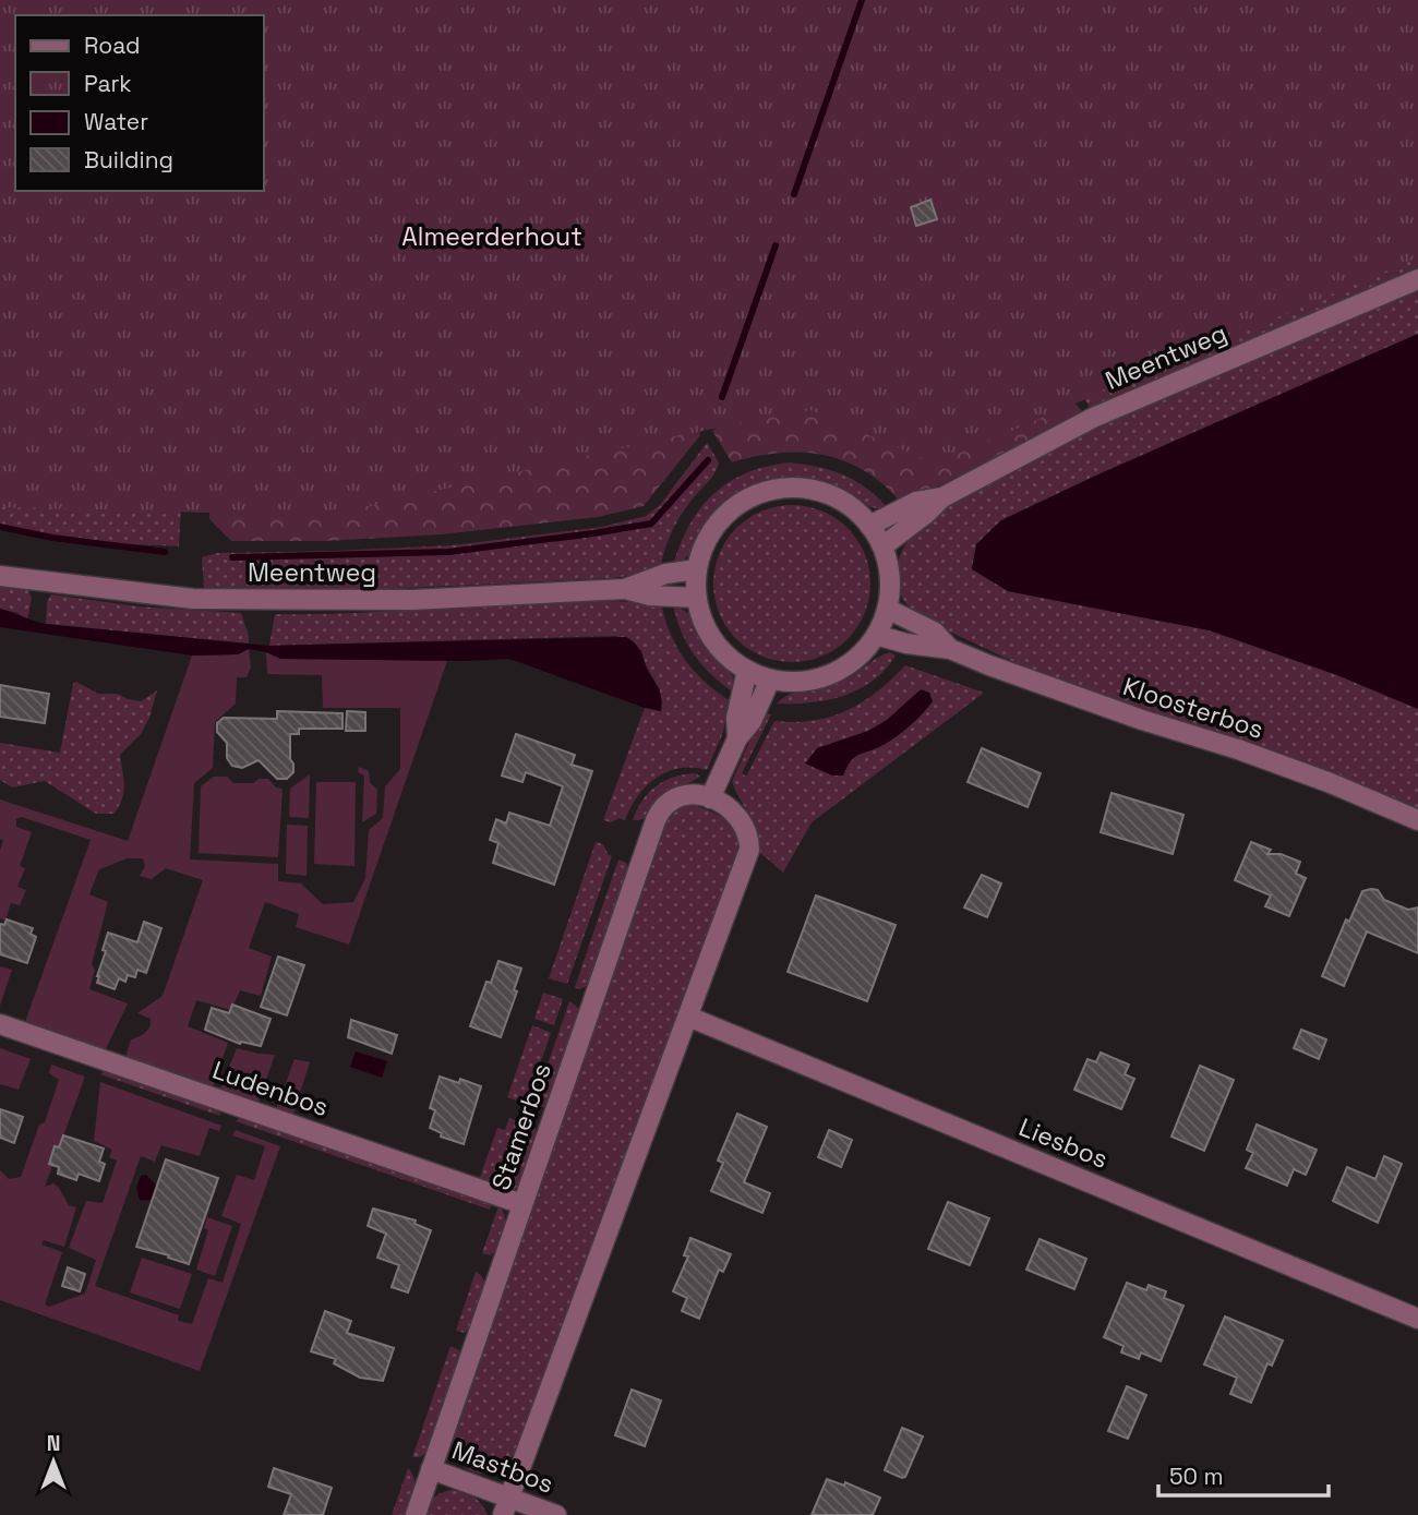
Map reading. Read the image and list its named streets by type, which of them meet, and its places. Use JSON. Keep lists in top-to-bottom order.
{
  "streets": {
    "street": [
      "Meentweg",
      "Kloosterbos",
      "Ludenbos",
      "Stamerbos",
      "Liesbos",
      "Mastbos"
    ]
  },
  "crossings": [
    ["Meentweg", "Kloosterbos"],
    ["Ludenbos", "Stamerbos"],
    ["Stamerbos", "Mastbos"]
  ],
  "parks": ["Almeerderhout"],
  "legend": [
    "Road",
    "Park",
    "Water",
    "Building"
  ],
  "scale_bar": "50 m",
  "north": "top"
}
